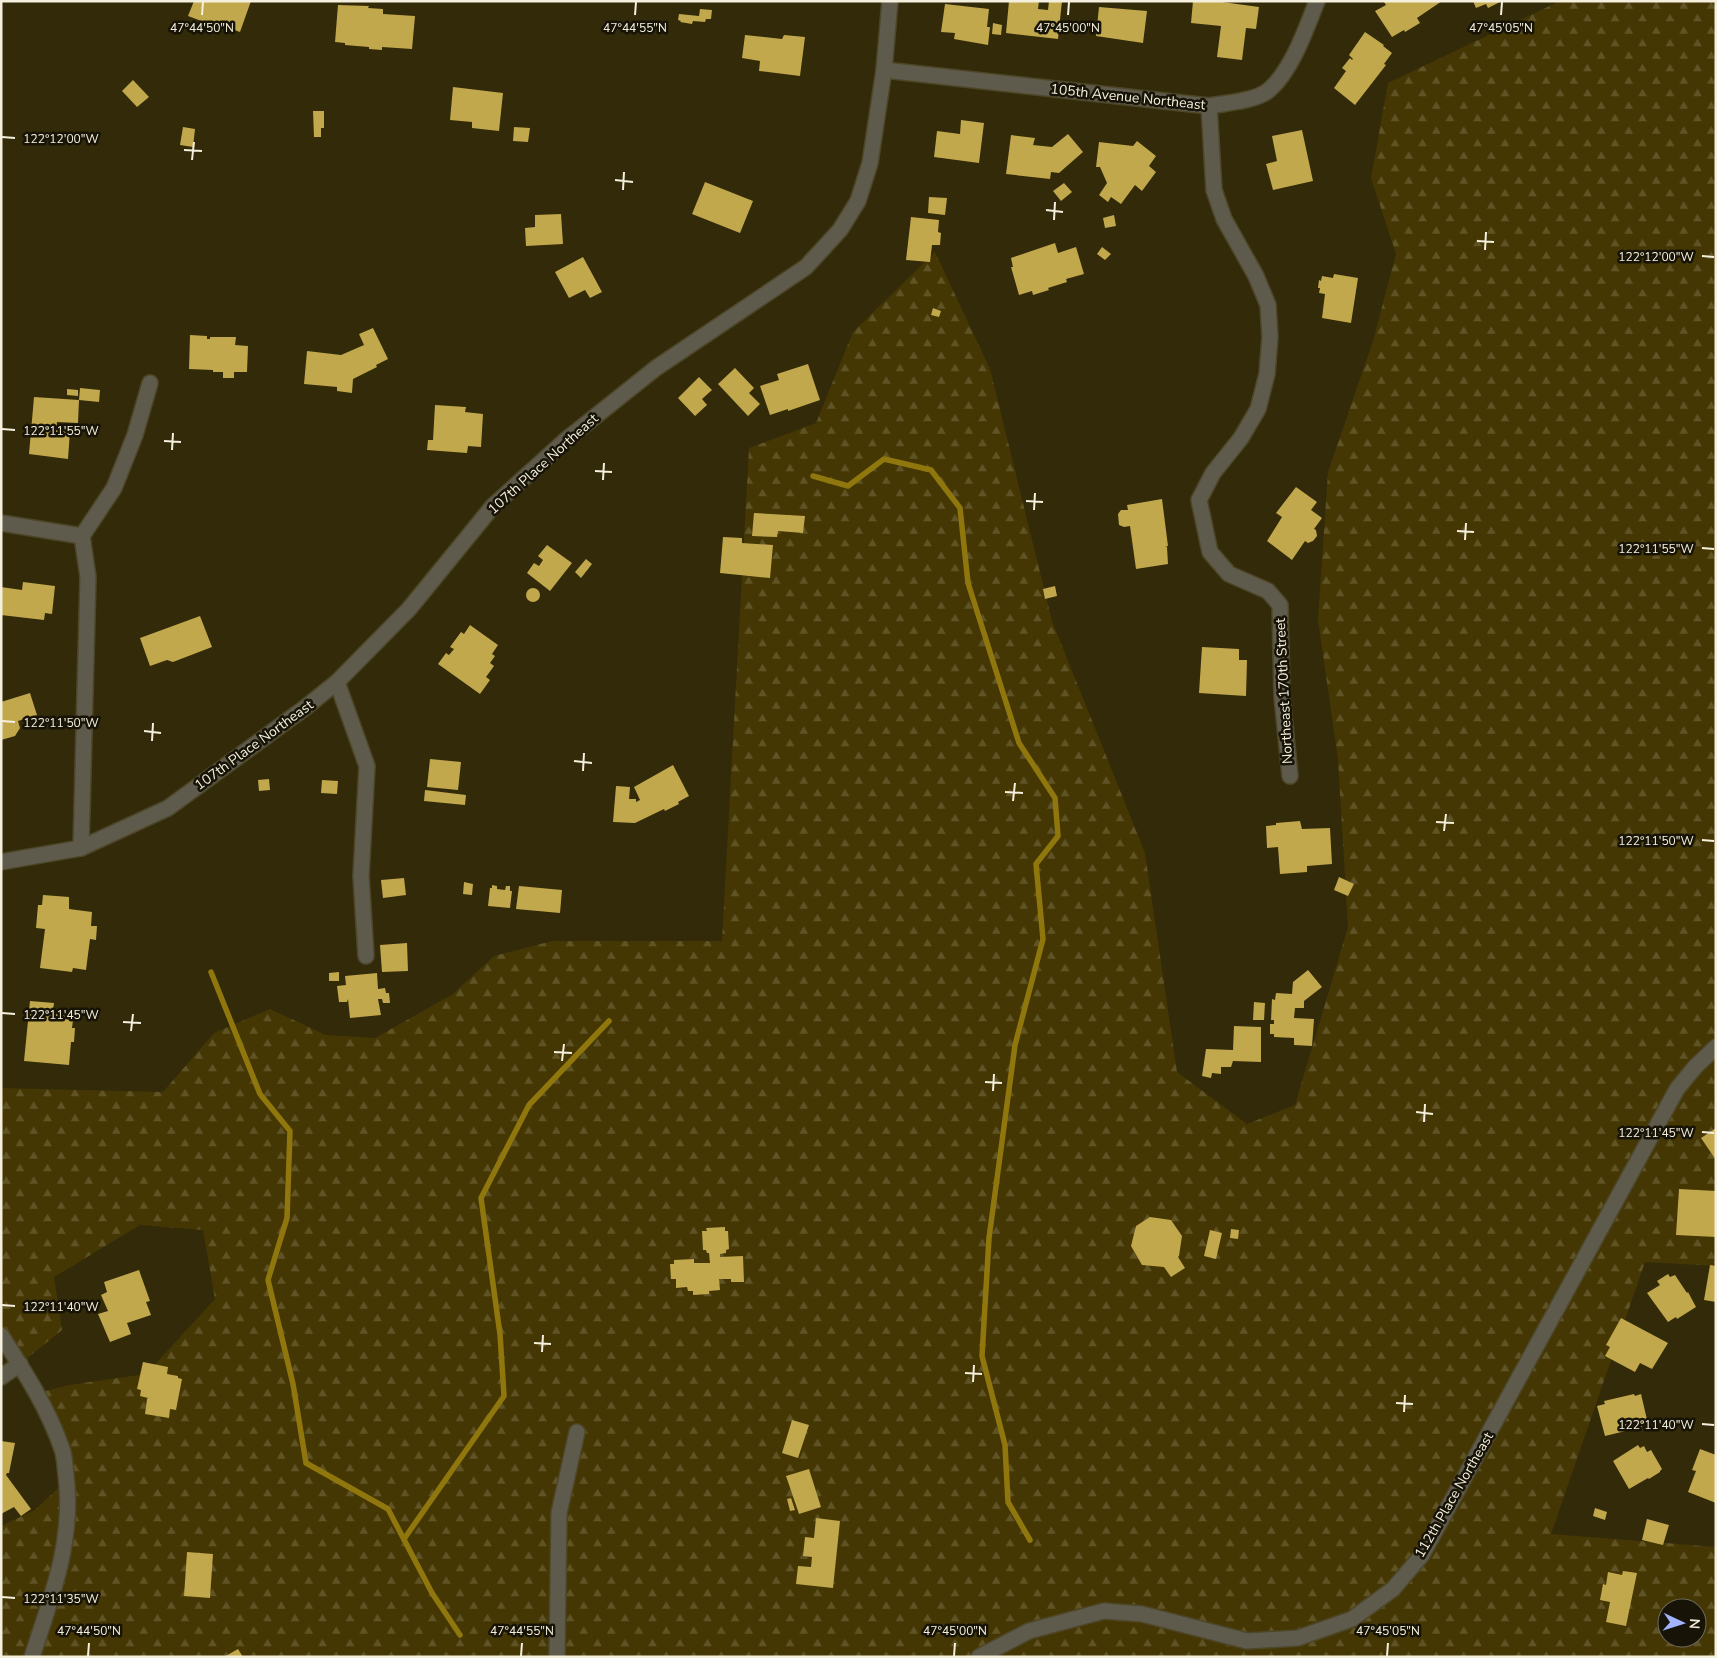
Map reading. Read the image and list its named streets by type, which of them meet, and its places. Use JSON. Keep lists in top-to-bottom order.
{
  "streets": {
    "street": [
      "105th Avenue Northeast",
      "107th Place Northeast",
      "Northeast 170th Street",
      "112th Place Northeast"
    ]
  },
  "crossings": [
    ["105th Avenue Northeast", "107th Place Northeast"],
    ["105th Avenue Northeast", "Northeast 170th Street"]
  ],
  "north": "right",
  "coordinates": [
    "47°44'50\"N",
    "47°44'55\"N",
    "47°45'00\"N",
    "47°45'05\"N",
    "122°12'00\"W",
    "122°11'55\"W",
    "122°11'50\"W",
    "122°11'45\"W",
    "122°11'40\"W",
    "122°11'35\"W"
  ]
}
